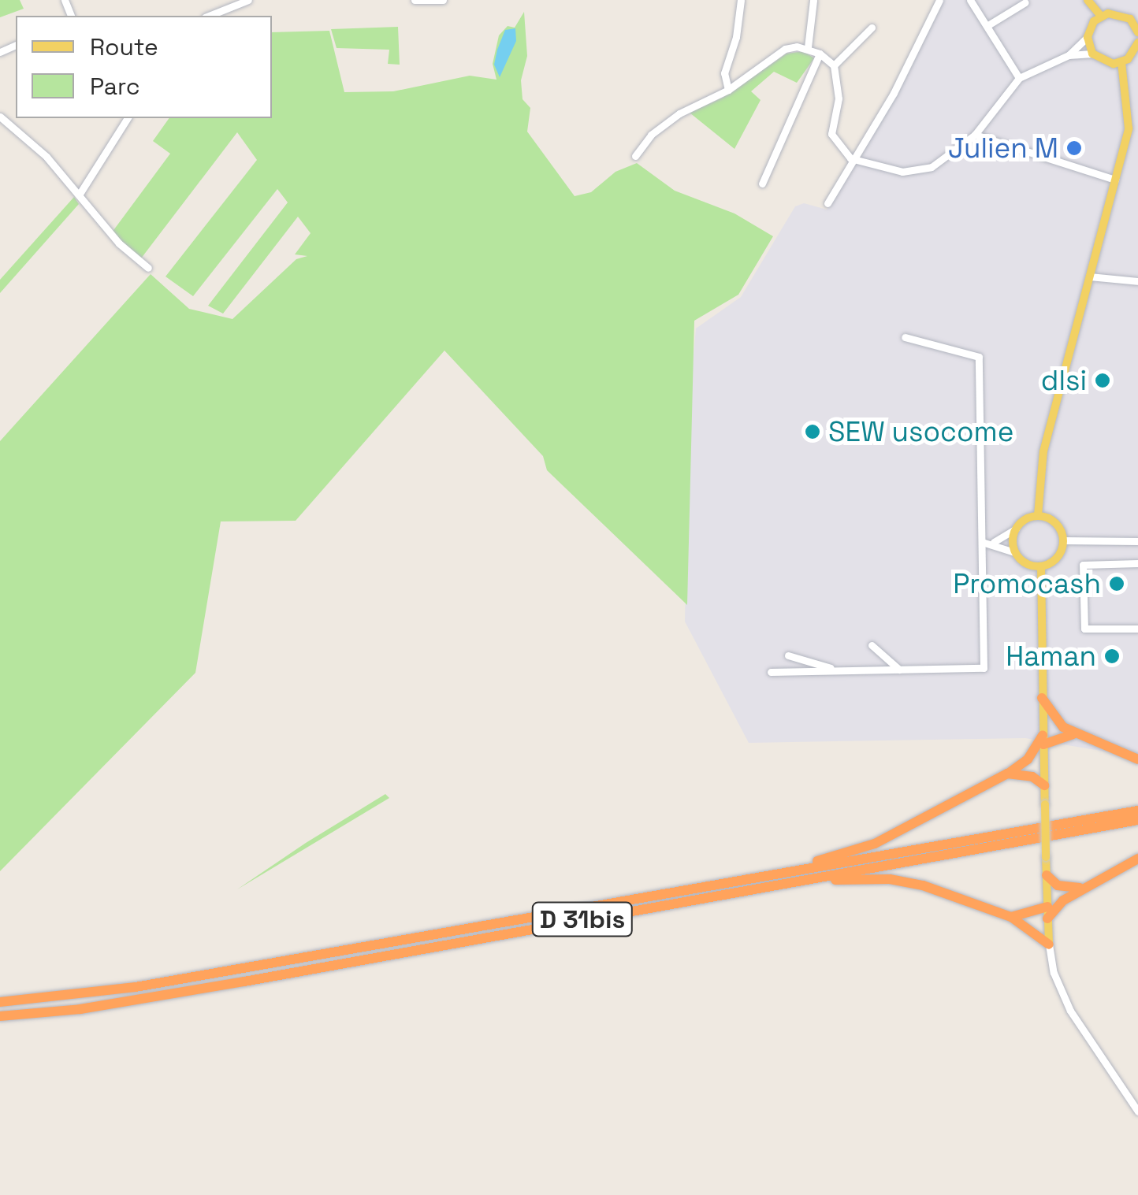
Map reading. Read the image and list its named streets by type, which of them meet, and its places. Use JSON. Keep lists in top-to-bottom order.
{
  "streets": {
    "highway": ["D 31bis"]
  },
  "places": [
    "Julien M",
    "dlsi",
    "SEW usocome",
    "Promocash",
    "Haman"
  ],
  "legend": ["Route", "Parc"]
}
